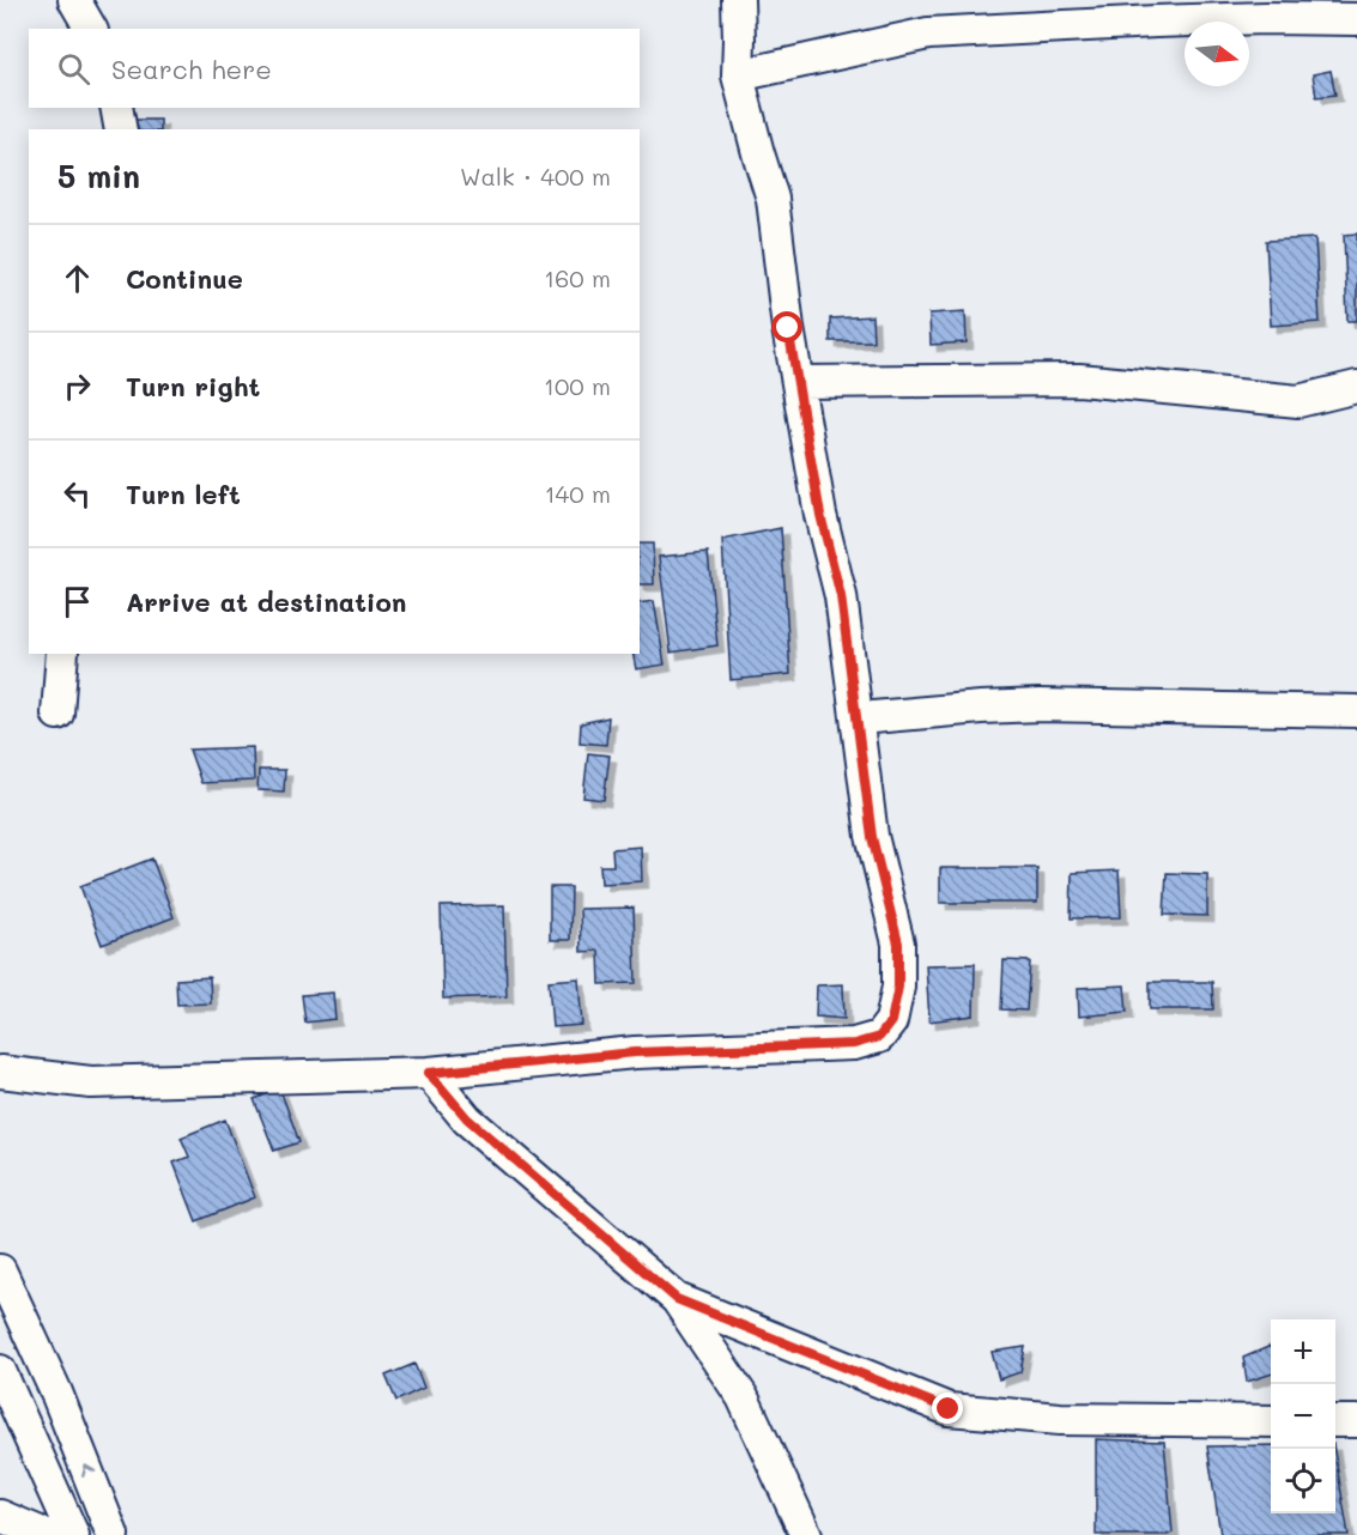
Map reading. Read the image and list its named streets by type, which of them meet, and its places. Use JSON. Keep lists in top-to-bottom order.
{
  "north": "right",
  "page": {
    "search": "Search here",
    "heading": ["5 min", "Walk · 400 m"],
    "list": [
      ["Continue", "160 m"],
      ["Turn right", "100 m"],
      ["Turn left", "140 m"],
      "Arrive at destination"
    ],
    "map_buttons": ["+", "−"]
  }
}
